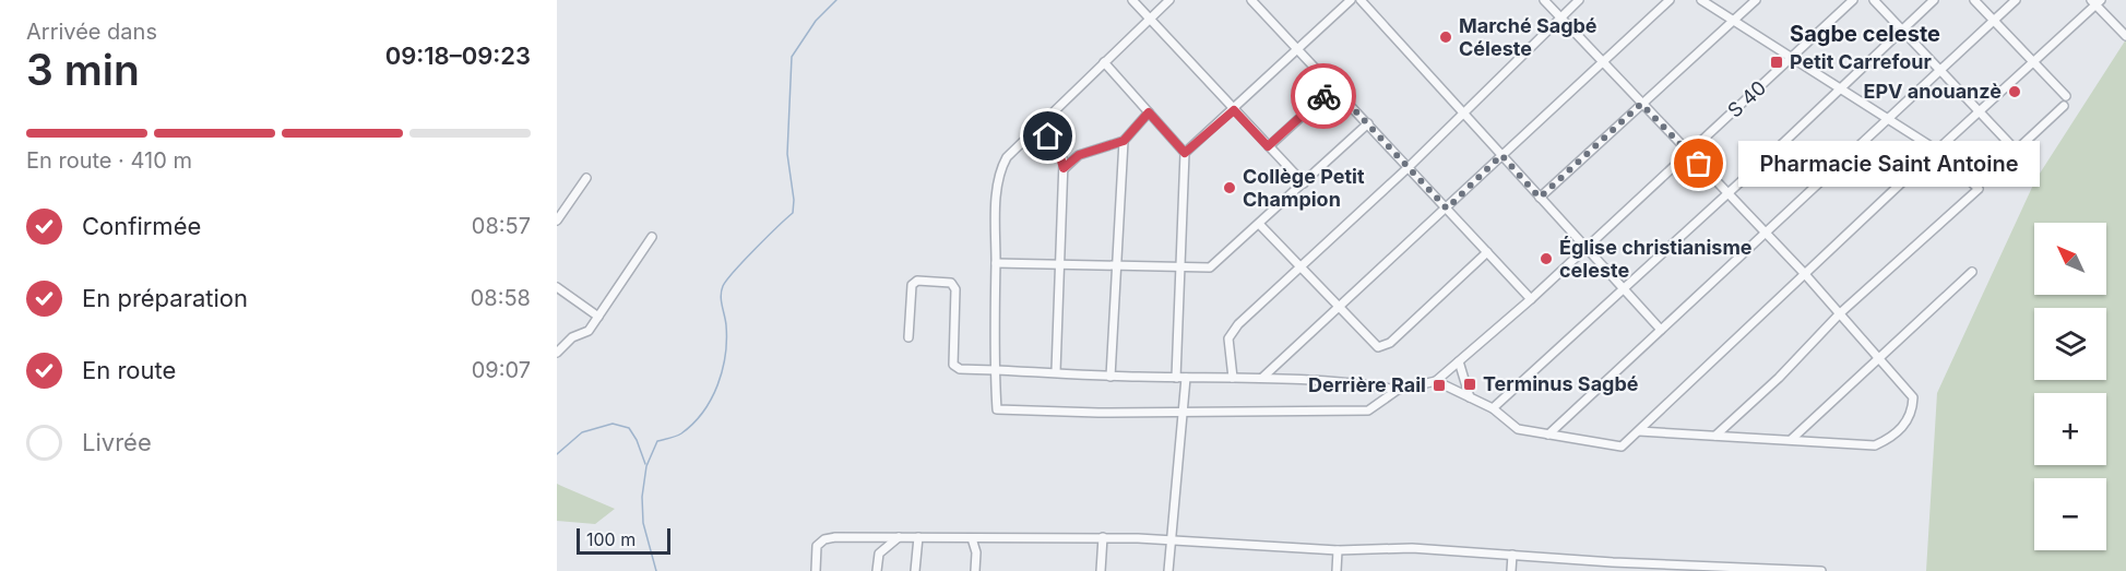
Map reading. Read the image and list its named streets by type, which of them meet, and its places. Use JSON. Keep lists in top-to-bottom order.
{
  "streets": {
    "street": ["S 40"]
  },
  "districts": ["Sagbe celeste"],
  "places": {
    "other": [
      "Marché Sagbé Céleste",
      "EPV anouanzè",
      "Pharmacie Saint Antoine",
      "Collège Petit Champion",
      "Église christianisme celeste"
    ],
    "transit": ["Petit Carrefour", "Terminus Sagbé", "Derrière Rail"]
  },
  "scale_bar": "100 m",
  "north": "top left",
  "page": {
    "heading": ["3 min", "Arrivée dans", "09:18–09:23"],
    "bar": "En route · 410 m",
    "bubble": "Pharmacie Saint Antoine",
    "list": [
      ["Confirmée", "08:57"],
      ["En préparation", "08:58"],
      ["En route", "09:07"],
      "Livrée"
    ],
    "map_buttons": ["+", "−"],
    "scale": "100 m"
  }
}
